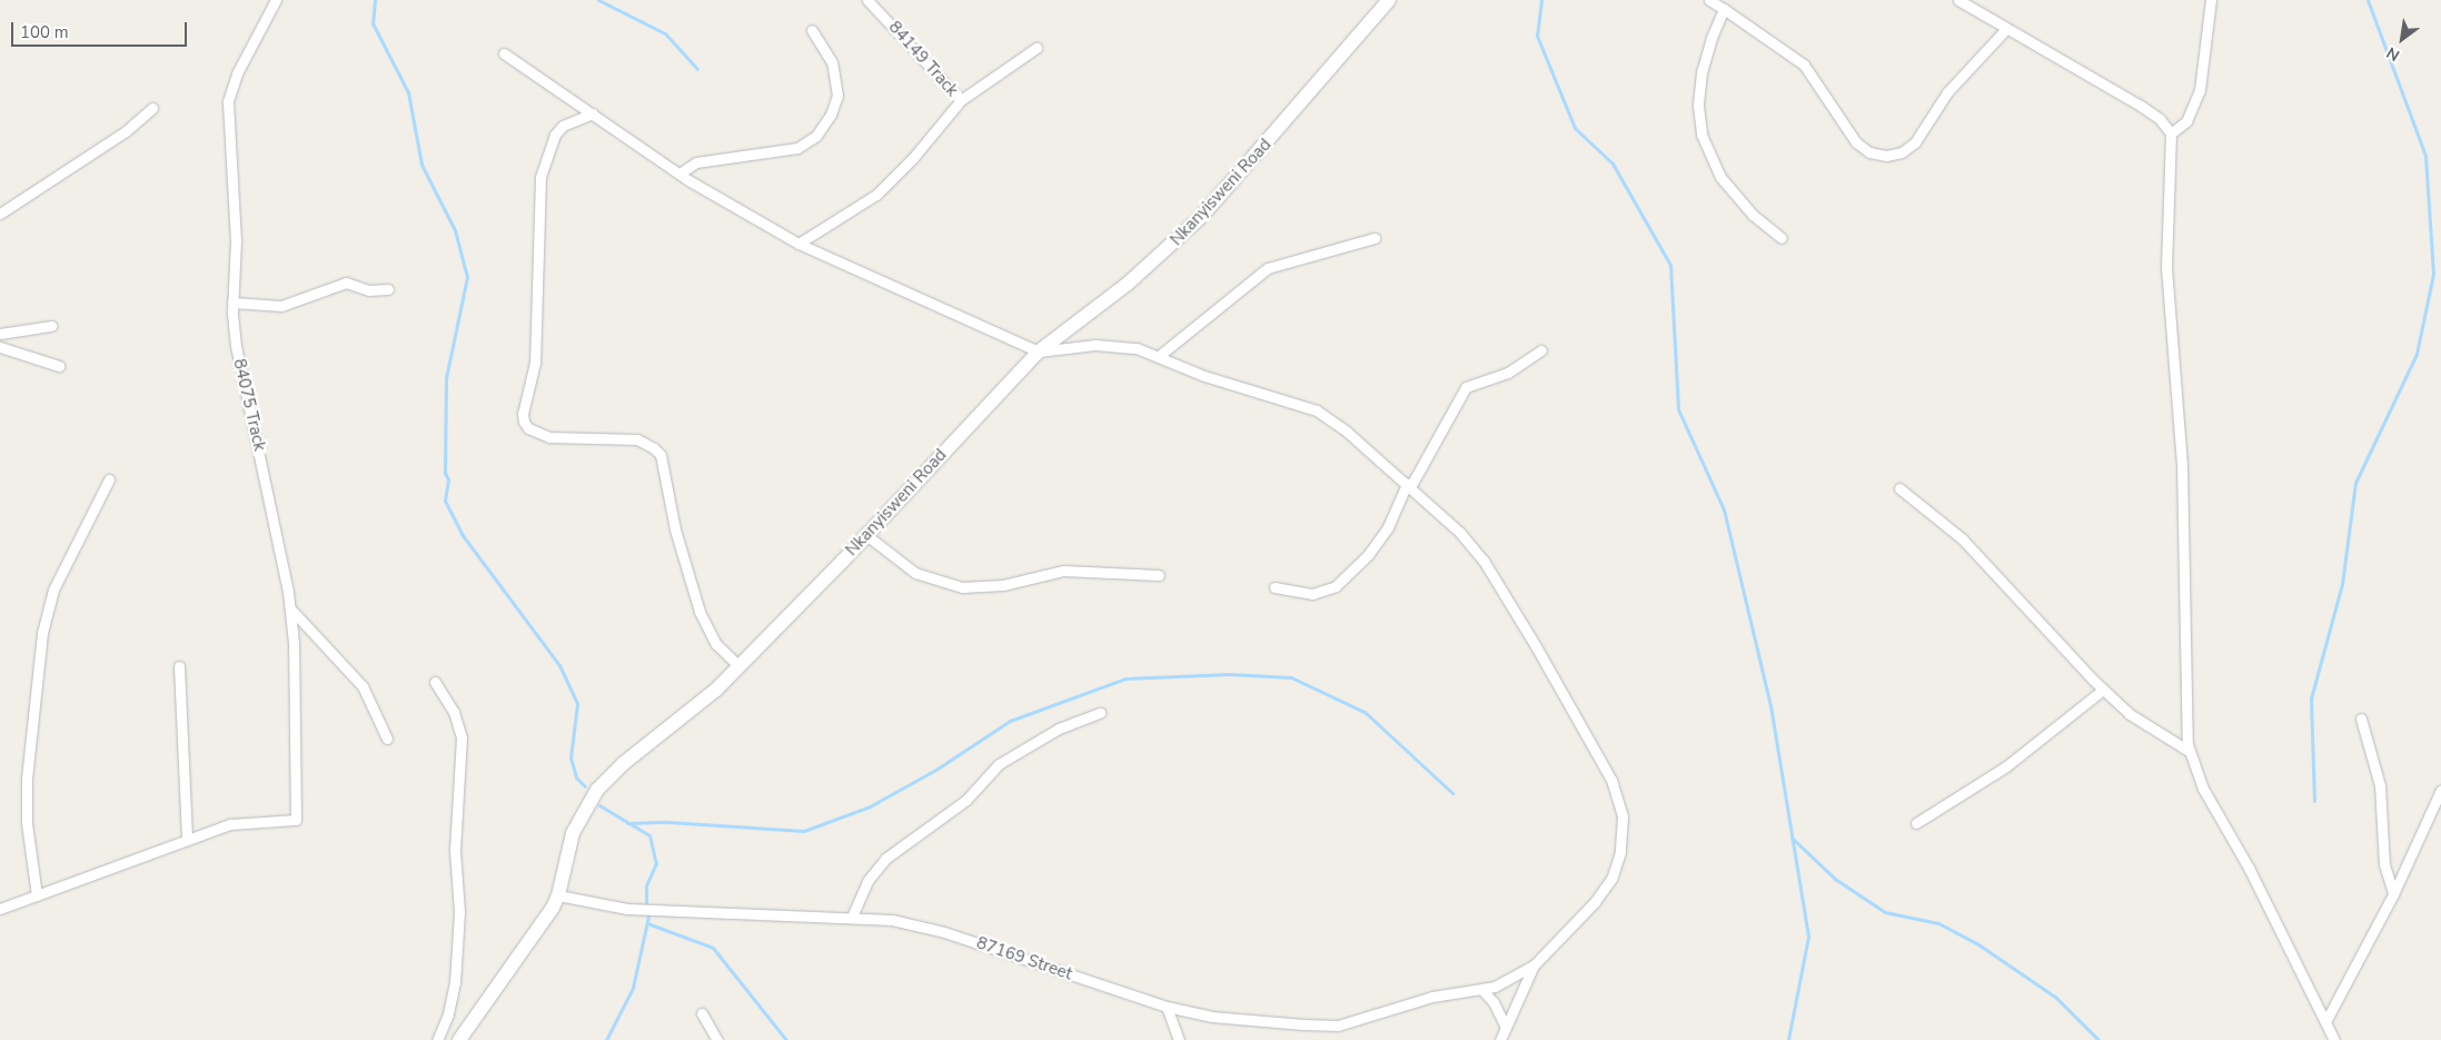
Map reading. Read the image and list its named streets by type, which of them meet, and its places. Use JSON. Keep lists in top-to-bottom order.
{
  "streets": {
    "street": [
      "84149 Track",
      "Nkanyisweni Road",
      "84075 Track",
      "87169 Street"
    ]
  },
  "crossings": [
    ["Nkanyisweni Road", "87169 Street"]
  ],
  "scale_bar": "100 m",
  "north": "bottom left"
}
